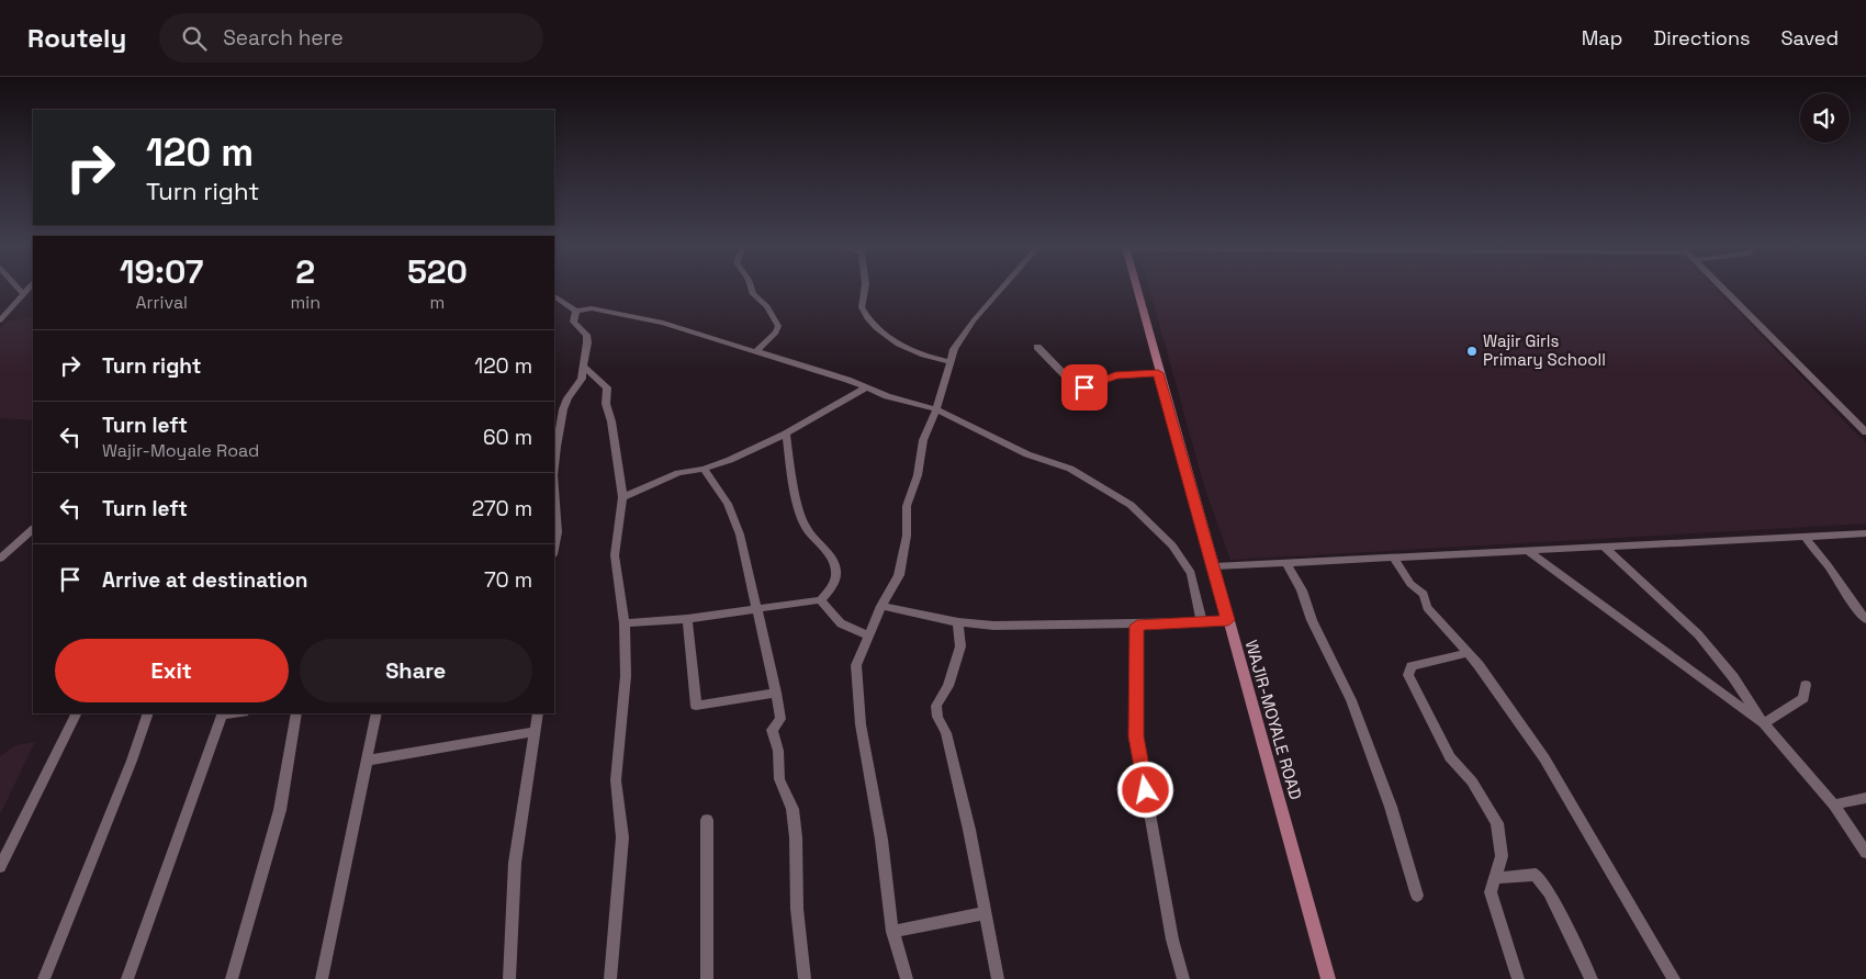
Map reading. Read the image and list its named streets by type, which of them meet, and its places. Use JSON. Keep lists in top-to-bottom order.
{
  "streets": {
    "main road": ["WAJIR-MOYALE ROAD"]
  },
  "places": ["Wajir Girls Primary Schooll"],
  "page": {
    "header": "Routely",
    "search": "Search here",
    "nav": ["Map", "Directions", "Saved"],
    "turn": ["120 m", "Turn right"],
    "eta": [
      "19:07",
      "Arrival",
      "2",
      "min",
      "520",
      "m"
    ],
    "list": [
      {
        "name": "Turn right",
        "value": "120 m"
      },
      {
        "name": "Turn left",
        "note": "Wajir-Moyale Road",
        "value": "60 m"
      },
      {
        "name": "Turn left",
        "value": "270 m"
      },
      {
        "name": "Arrive at destination",
        "value": "70 m"
      }
    ],
    "buttons": ["Exit", "Share"]
  }
}
